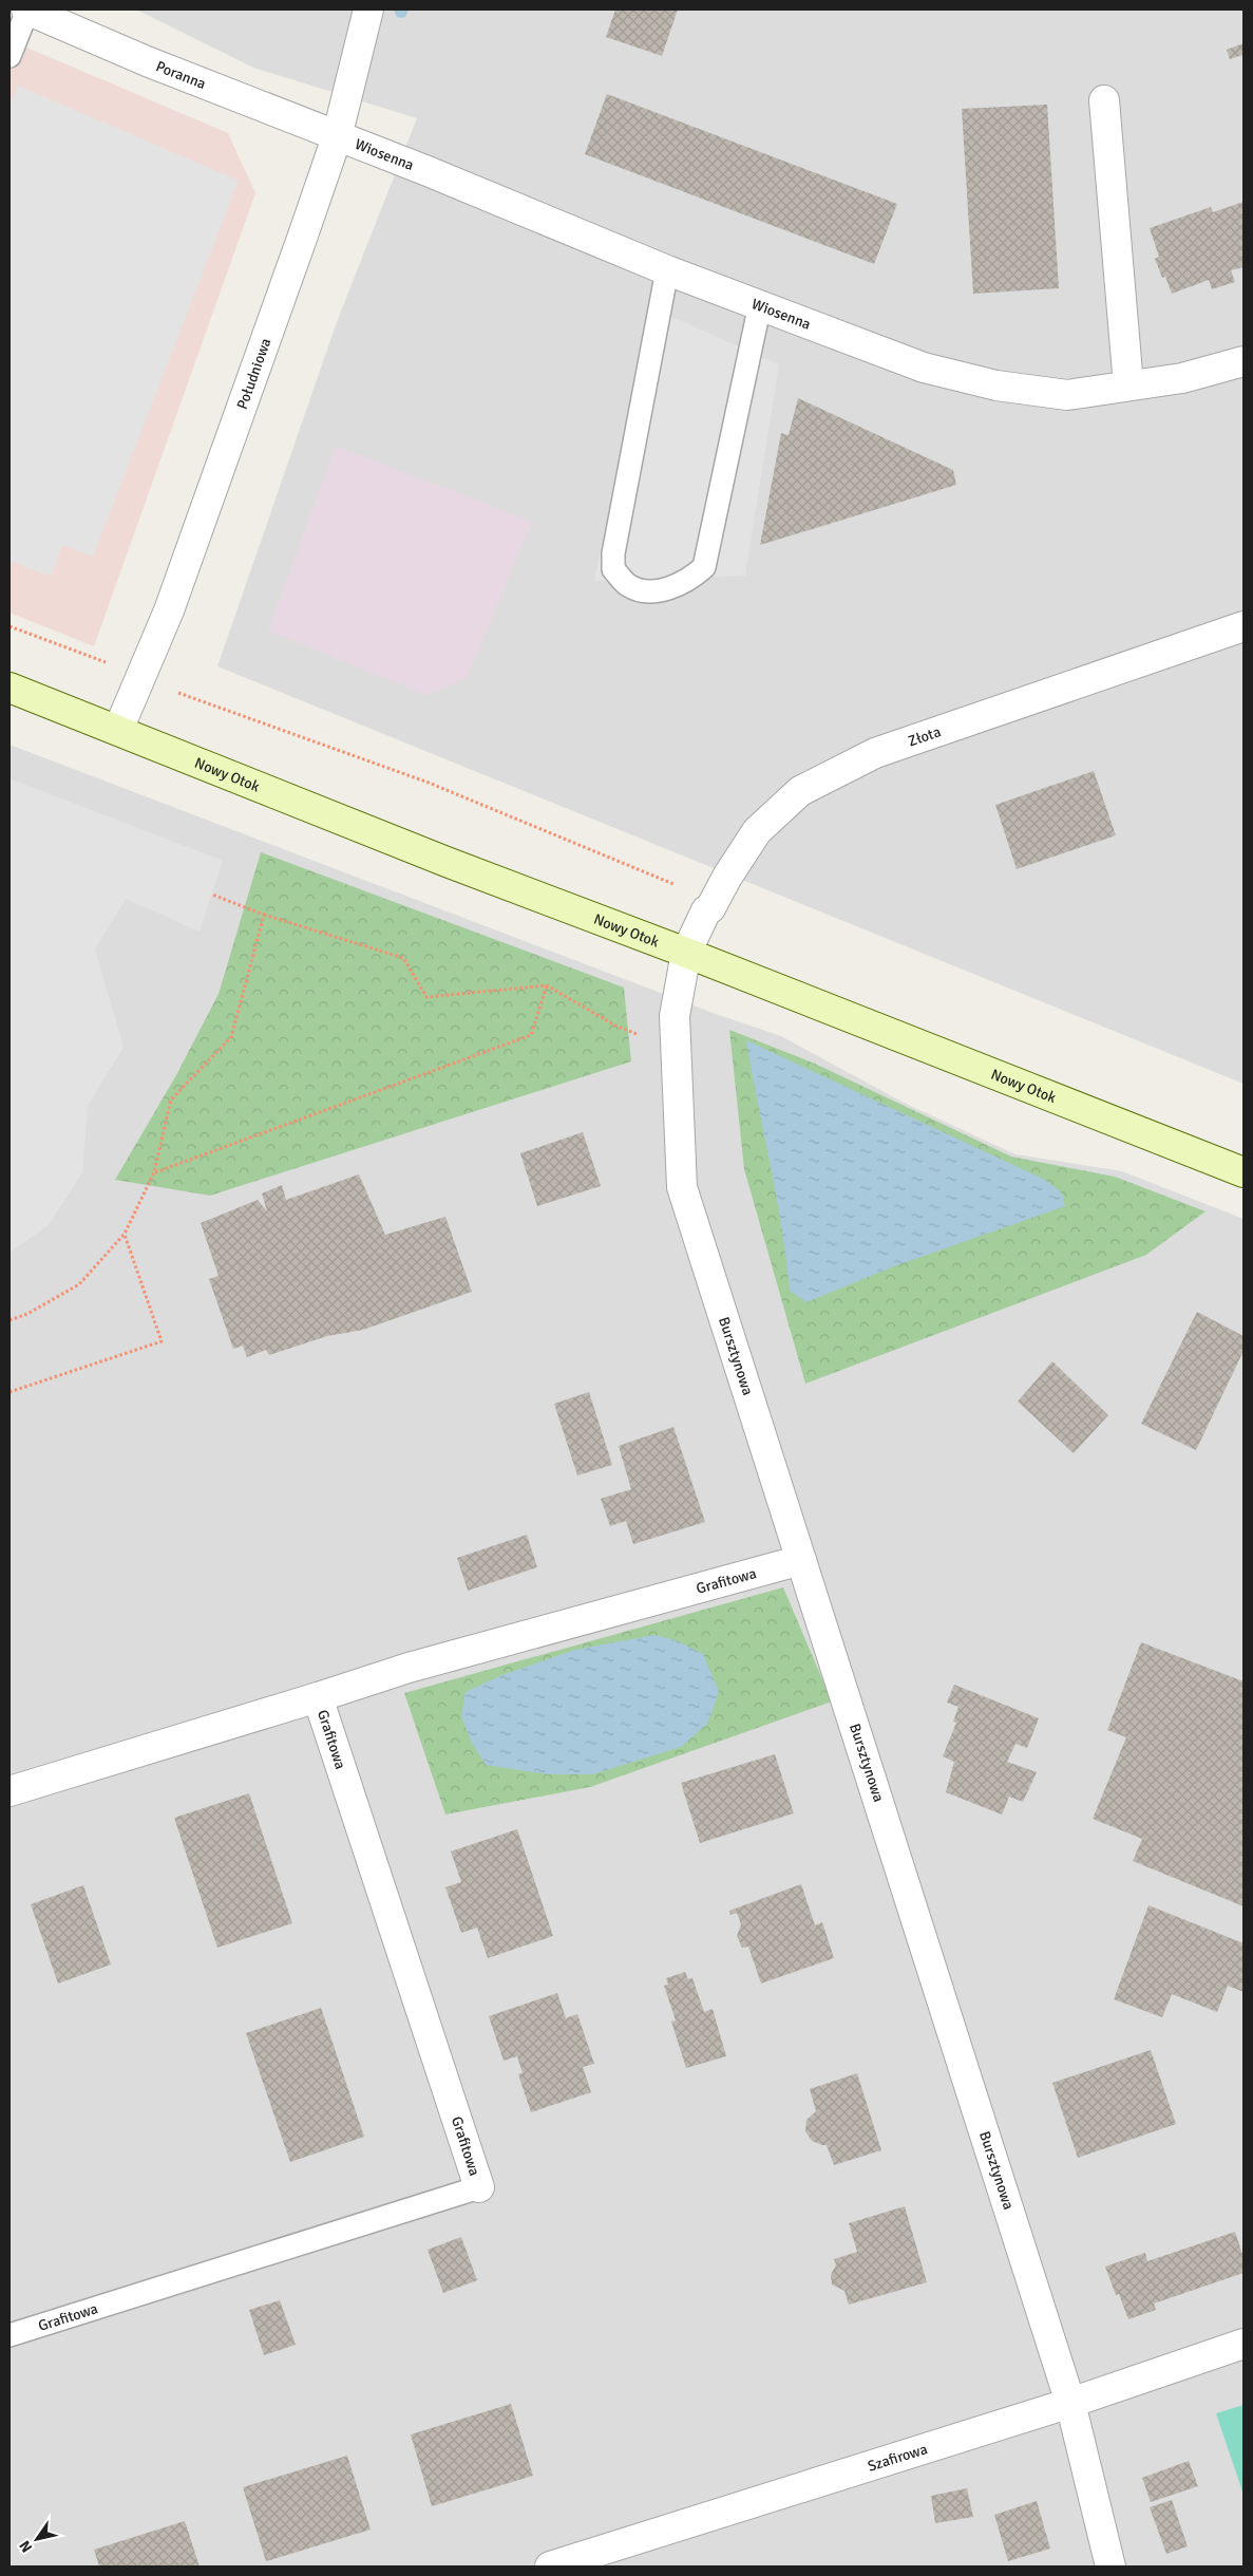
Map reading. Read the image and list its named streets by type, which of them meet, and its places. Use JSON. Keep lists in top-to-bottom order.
{
  "streets": {
    "main road": ["Nowy Otok"],
    "street": [
      "Poranna",
      "Wiosenna",
      "Południowa",
      "Złota",
      "Bursztynowa",
      "Grafitowa",
      "Szafirowa"
    ]
  },
  "crossings": [
    ["Poranna", "Wiosenna"],
    ["Poranna", "Południowa"],
    ["Wiosenna", "Południowa"],
    ["Południowa", "Nowy Otok"],
    ["Złota", "Nowy Otok"],
    ["Złota", "Bursztynowa"],
    ["Nowy Otok", "Bursztynowa"],
    ["Bursztynowa", "Grafitowa"],
    ["Bursztynowa", "Szafirowa"]
  ],
  "north": "bottom left"
}
